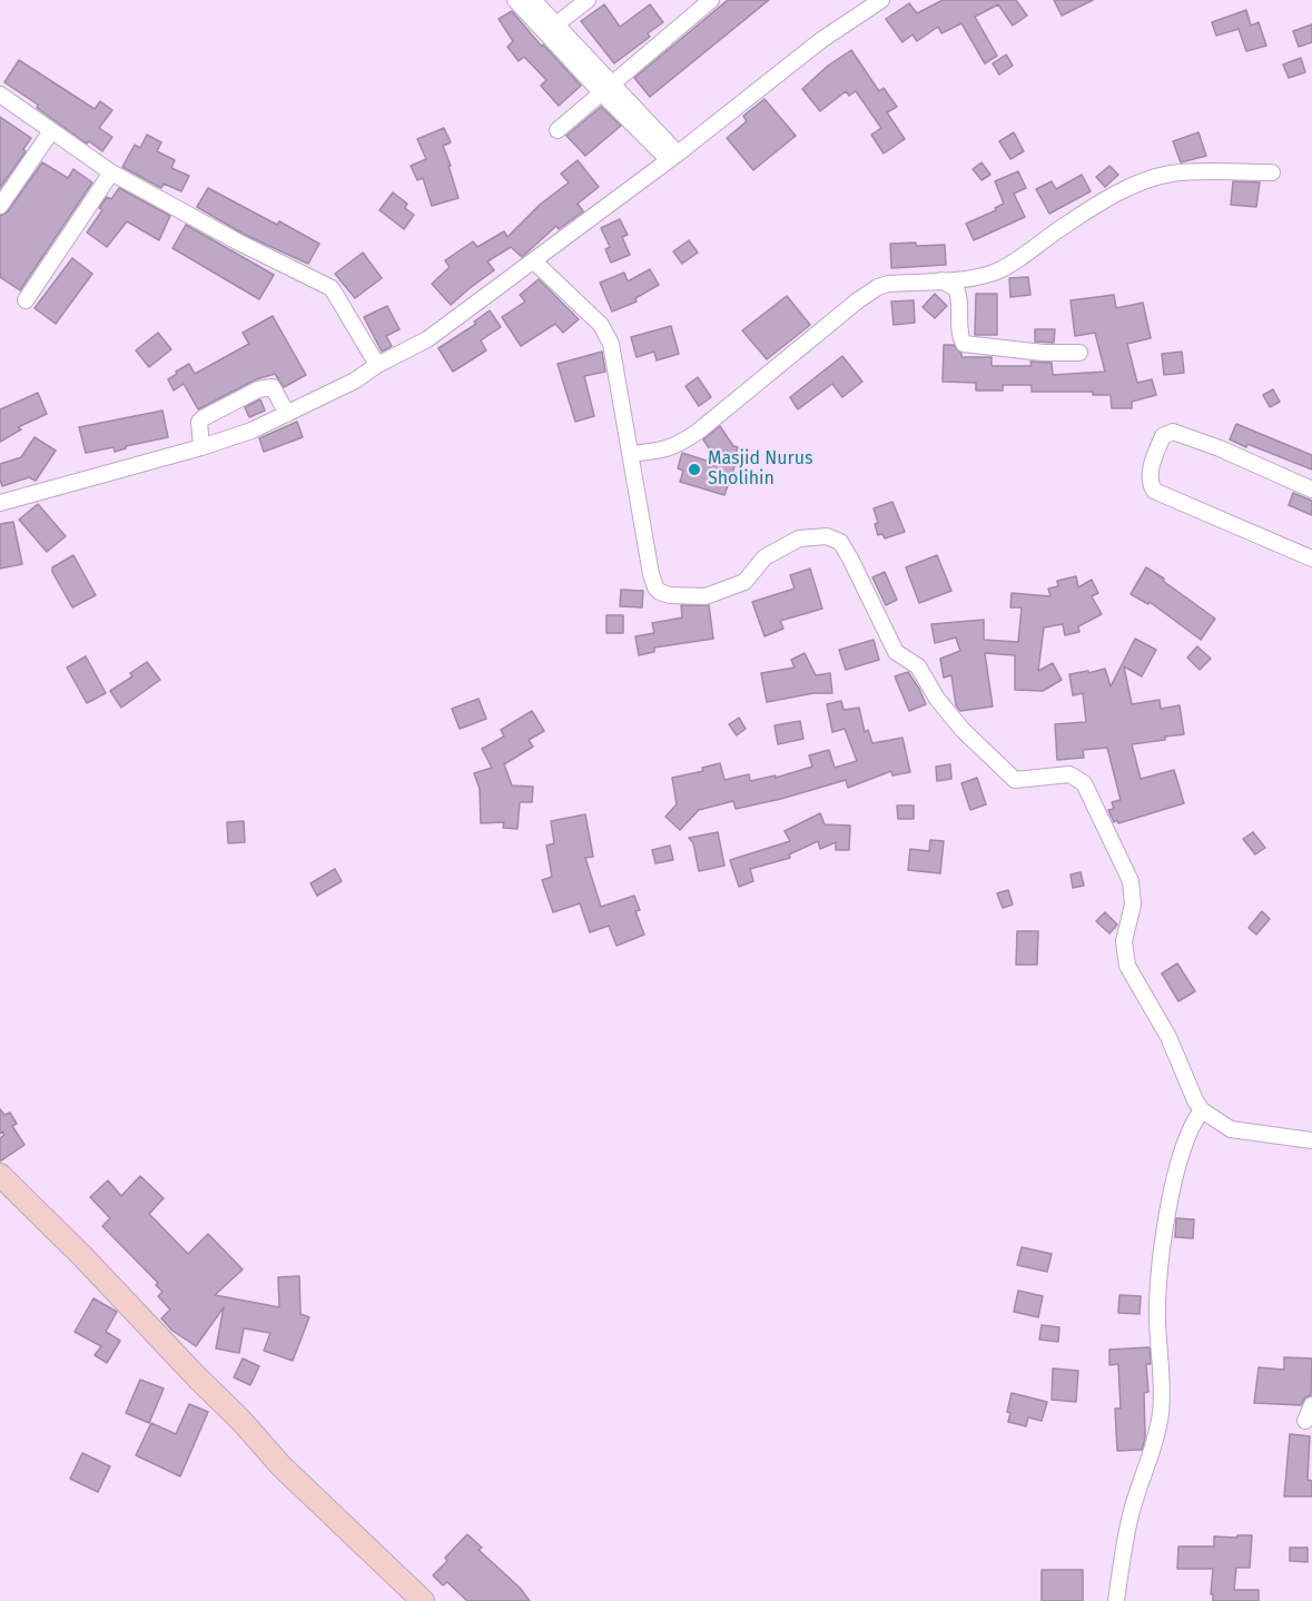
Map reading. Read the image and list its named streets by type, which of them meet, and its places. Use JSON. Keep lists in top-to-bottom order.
{
  "places": ["Masjid Nurus Sholihin"]
}
